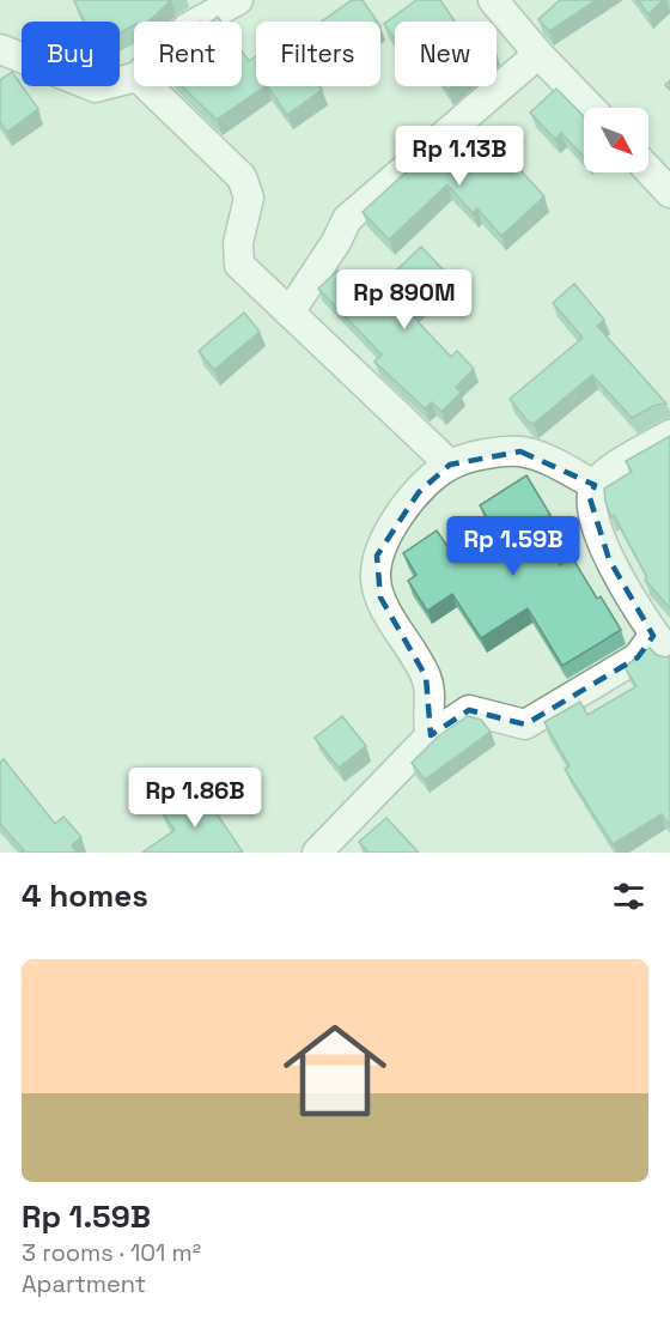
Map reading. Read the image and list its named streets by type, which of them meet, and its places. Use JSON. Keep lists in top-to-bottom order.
{
  "north": "bottom right",
  "page": {
    "chip": [
      "Buy",
      "Rent",
      "Filters",
      "New"
    ],
    "price": [
      "Rp 1.13B",
      "Rp 890M",
      "Rp 1.59B",
      "Rp 1.86B"
    ],
    "heading": "4 homes",
    "list": [
      {
        "name": "Rp 1.59B",
        "note": "3 rooms · 101 m² · Apartment"
      }
    ]
  }
}
